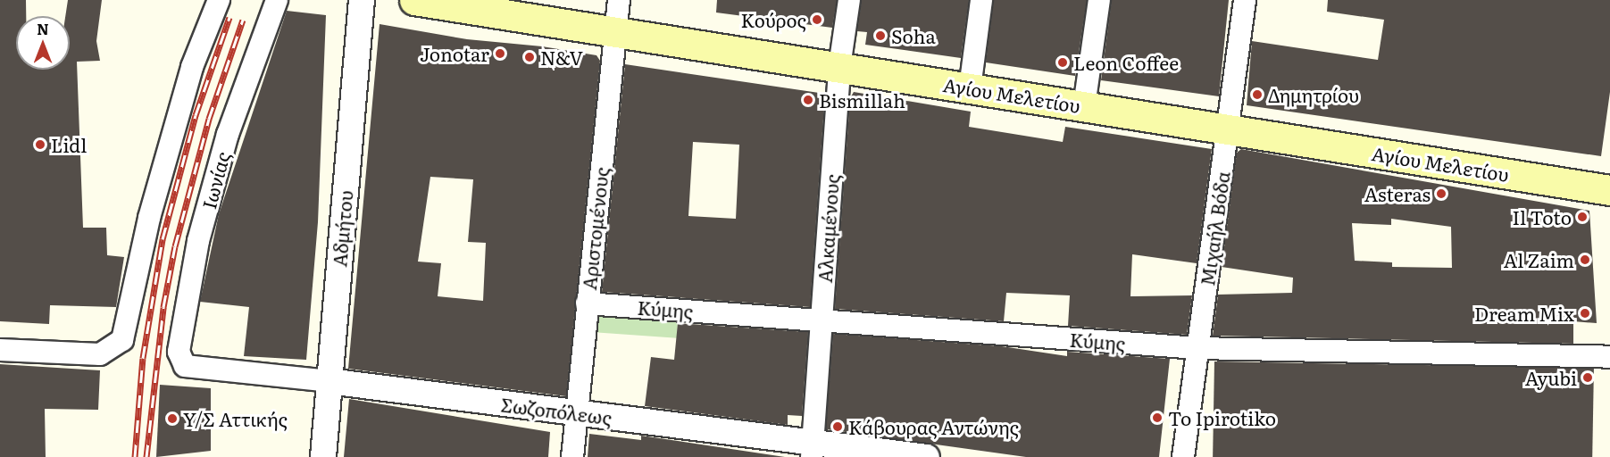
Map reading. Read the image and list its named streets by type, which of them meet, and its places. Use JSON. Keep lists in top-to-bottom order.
{
  "streets": {
    "main road": ["Αγίου Μελετίου"],
    "street": [
      "Ιωνίας",
      "Αδμήτου",
      "Αριστομένους",
      "Αλκαμένους",
      "Μιχαήλ Βόδα",
      "Κύμης",
      "Σωζοπόλεως"
    ]
  },
  "crossings": [
    ["Αγίου Μελετίου", "Αριστομένους"],
    ["Αγίου Μελετίου", "Αλκαμένους"],
    ["Αγίου Μελετίου", "Μιχαήλ Βόδα"],
    ["Ιωνίας", "Σωζοπόλεως"],
    ["Αδμήτου", "Σωζοπόλεως"],
    ["Αριστομένους", "Κύμης"],
    ["Αριστομένους", "Σωζοπόλεως"],
    ["Αλκαμένους", "Κύμης"],
    ["Αλκαμένους", "Σωζοπόλεως"],
    ["Μιχαήλ Βόδα", "Κύμης"]
  ],
  "places": [
    "Κούρος",
    "Soha",
    "Jonotar",
    "N&V",
    "Leon Coffee",
    "Δημητρίου",
    "Bismillah",
    "Lidl",
    "Asteras",
    "Il Toto",
    "Al Zaim",
    "Dream Mix",
    "Ayubi",
    "To Ipirotiko",
    "Υ/Σ Αττικής",
    "Κάβουρας Αντώνης"
  ],
  "north": "top"
}
